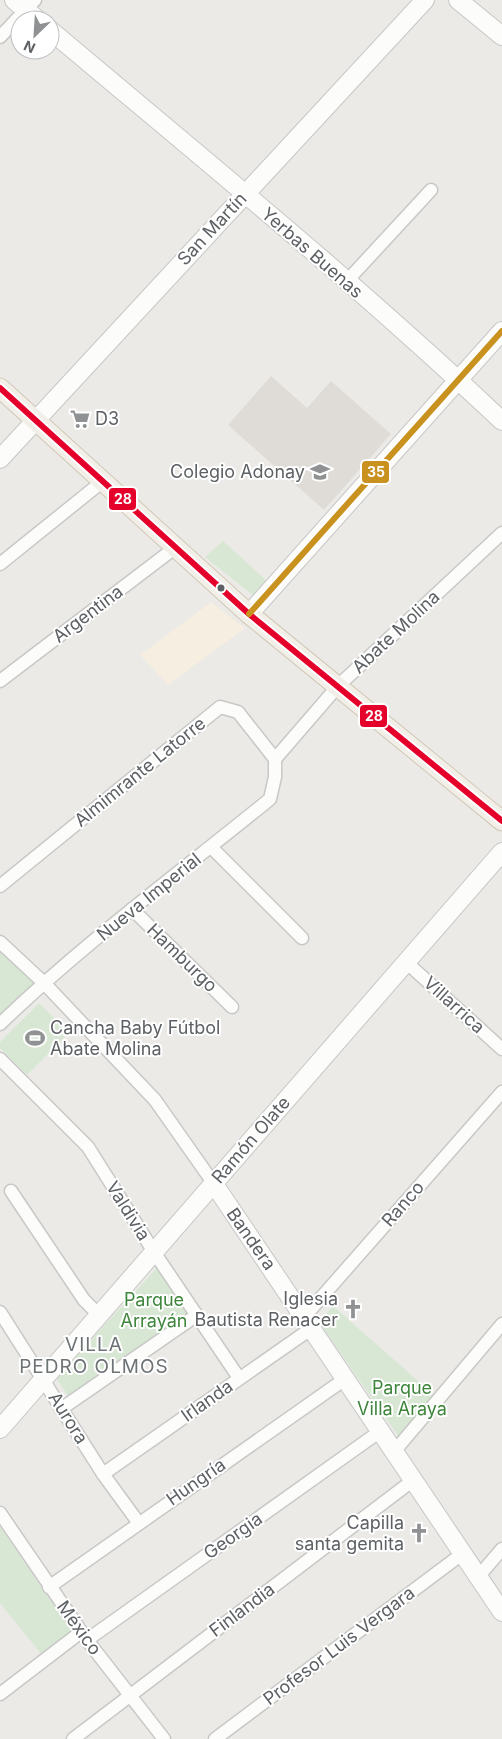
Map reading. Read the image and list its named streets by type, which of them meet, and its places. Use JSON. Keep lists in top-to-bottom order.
{
  "streets": {
    "street": [
      "San Martín",
      "Yerbas Buenas",
      "Argentina",
      "Abate Molina",
      "Almimrante Latorre",
      "Nueva Imperial",
      "Hamburgo",
      "Villarrica",
      "Ramón Olate",
      "Ranco",
      "Valdivia",
      "Bandera",
      "Irlanda",
      "Aurora",
      "Hungría",
      "Georgia",
      "Finlandia",
      "México",
      "Profesor Luis Vergara"
    ]
  },
  "crossings": [
    ["San Martín", "Yerbas Buenas"],
    ["Abate Molina", "Almimrante Latorre"],
    ["Abate Molina", "Nueva Imperial"],
    ["Almimrante Latorre", "Nueva Imperial"],
    ["Nueva Imperial", "Hamburgo"],
    ["Nueva Imperial", "Bandera"],
    ["Villarrica", "Ramón Olate"],
    ["Ramón Olate", "Valdivia"],
    ["Ramón Olate", "Bandera"],
    ["Ramón Olate", "Aurora"],
    ["Ranco", "Bandera"],
    ["Ranco", "Irlanda"],
    ["Valdivia", "Irlanda"],
    ["Bandera", "Irlanda"],
    ["Bandera", "Hungría"],
    ["Bandera", "Georgia"],
    ["Bandera", "Finlandia"],
    ["Bandera", "Profesor Luis Vergara"],
    ["Irlanda", "Aurora"],
    ["Aurora", "Hungría"],
    ["Hungría", "México"],
    ["Georgia", "México"],
    ["Finlandia", "México"]
  ],
  "districts": ["VILLA PEDRO OLMOS"],
  "parks": ["Parque Arrayán", "Parque Villa Araya"],
  "places": {
    "supermarket": ["D3"],
    "school or university": ["Colegio Adonay"],
    "sports": ["Cancha Baby Fútbol Abate Molina"],
    "church": ["Iglesia Bautista Renacer", "Capilla santa gemita"]
  },
  "lines": ["transit line 35", "transit line 28"],
  "north": "bottom left"
}
